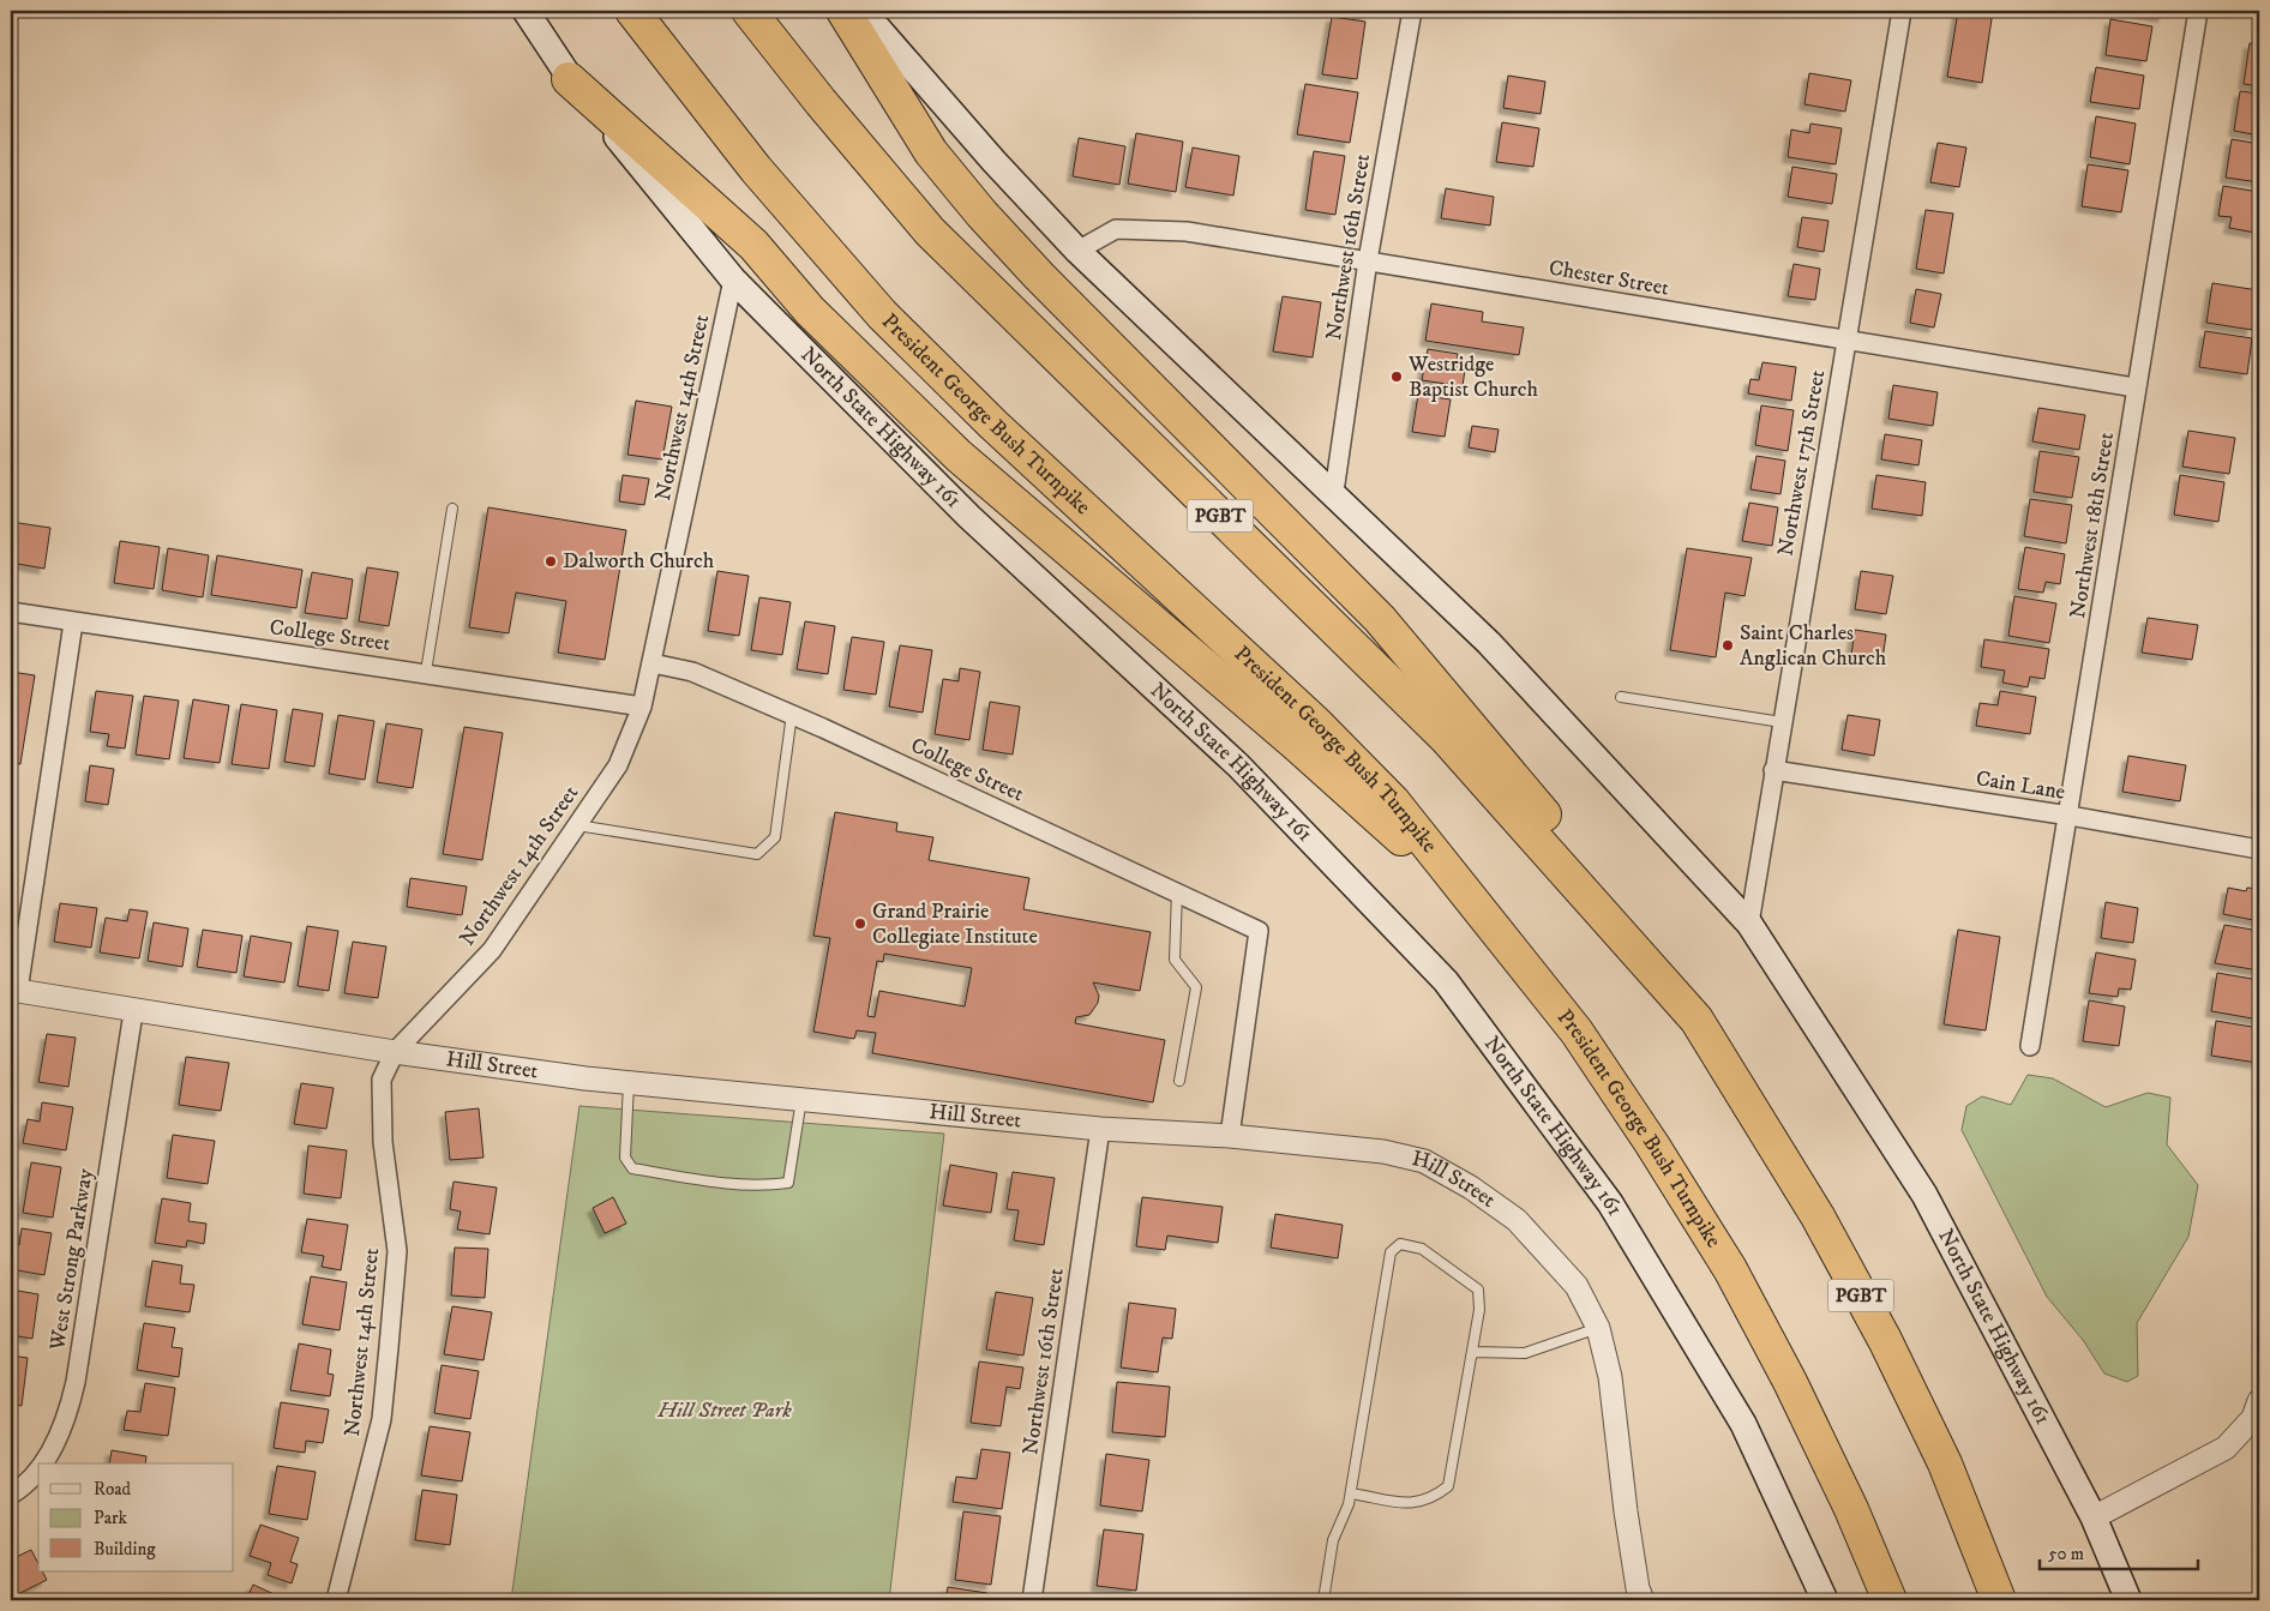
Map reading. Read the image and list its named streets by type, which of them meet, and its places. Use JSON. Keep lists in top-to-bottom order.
{
  "streets": {
    "highway": ["President George Bush Turnpike", "PGBT"],
    "main road": ["North State Highway 161"],
    "street": [
      "Northwest 16th Street",
      "Chester Street",
      "Northwest 14th Street",
      "Northwest 17th Street",
      "Northwest 18th Street",
      "College Street",
      "Cain Lane",
      "Hill Street",
      "West Strong Parkway"
    ]
  },
  "crossings": [
    ["Northwest 16th Street", "Chester Street"],
    ["Northwest 16th Street", "North State Highway 161"],
    ["Northwest 16th Street", "Hill Street"],
    ["Chester Street", "North State Highway 161"],
    ["Chester Street", "Northwest 17th Street"],
    ["Chester Street", "Northwest 18th Street"],
    ["Northwest 14th Street", "North State Highway 161"],
    ["Northwest 14th Street", "College Street"],
    ["Northwest 14th Street", "Hill Street"],
    ["North State Highway 161", "Northwest 17th Street"],
    ["Northwest 17th Street", "Cain Lane"],
    ["Northwest 18th Street", "Cain Lane"],
    ["College Street", "Hill Street"],
    ["Hill Street", "West Strong Parkway"]
  ],
  "parks": ["Hill Street Park"],
  "places": [
    "Westridge Baptist Church",
    "Dalworth Church",
    "Saint Charles Anglican Church",
    "Grand Prairie Collegiate Institute"
  ],
  "legend": ["Road", "Park", "Building"],
  "scale_bar": "50 m"
}
